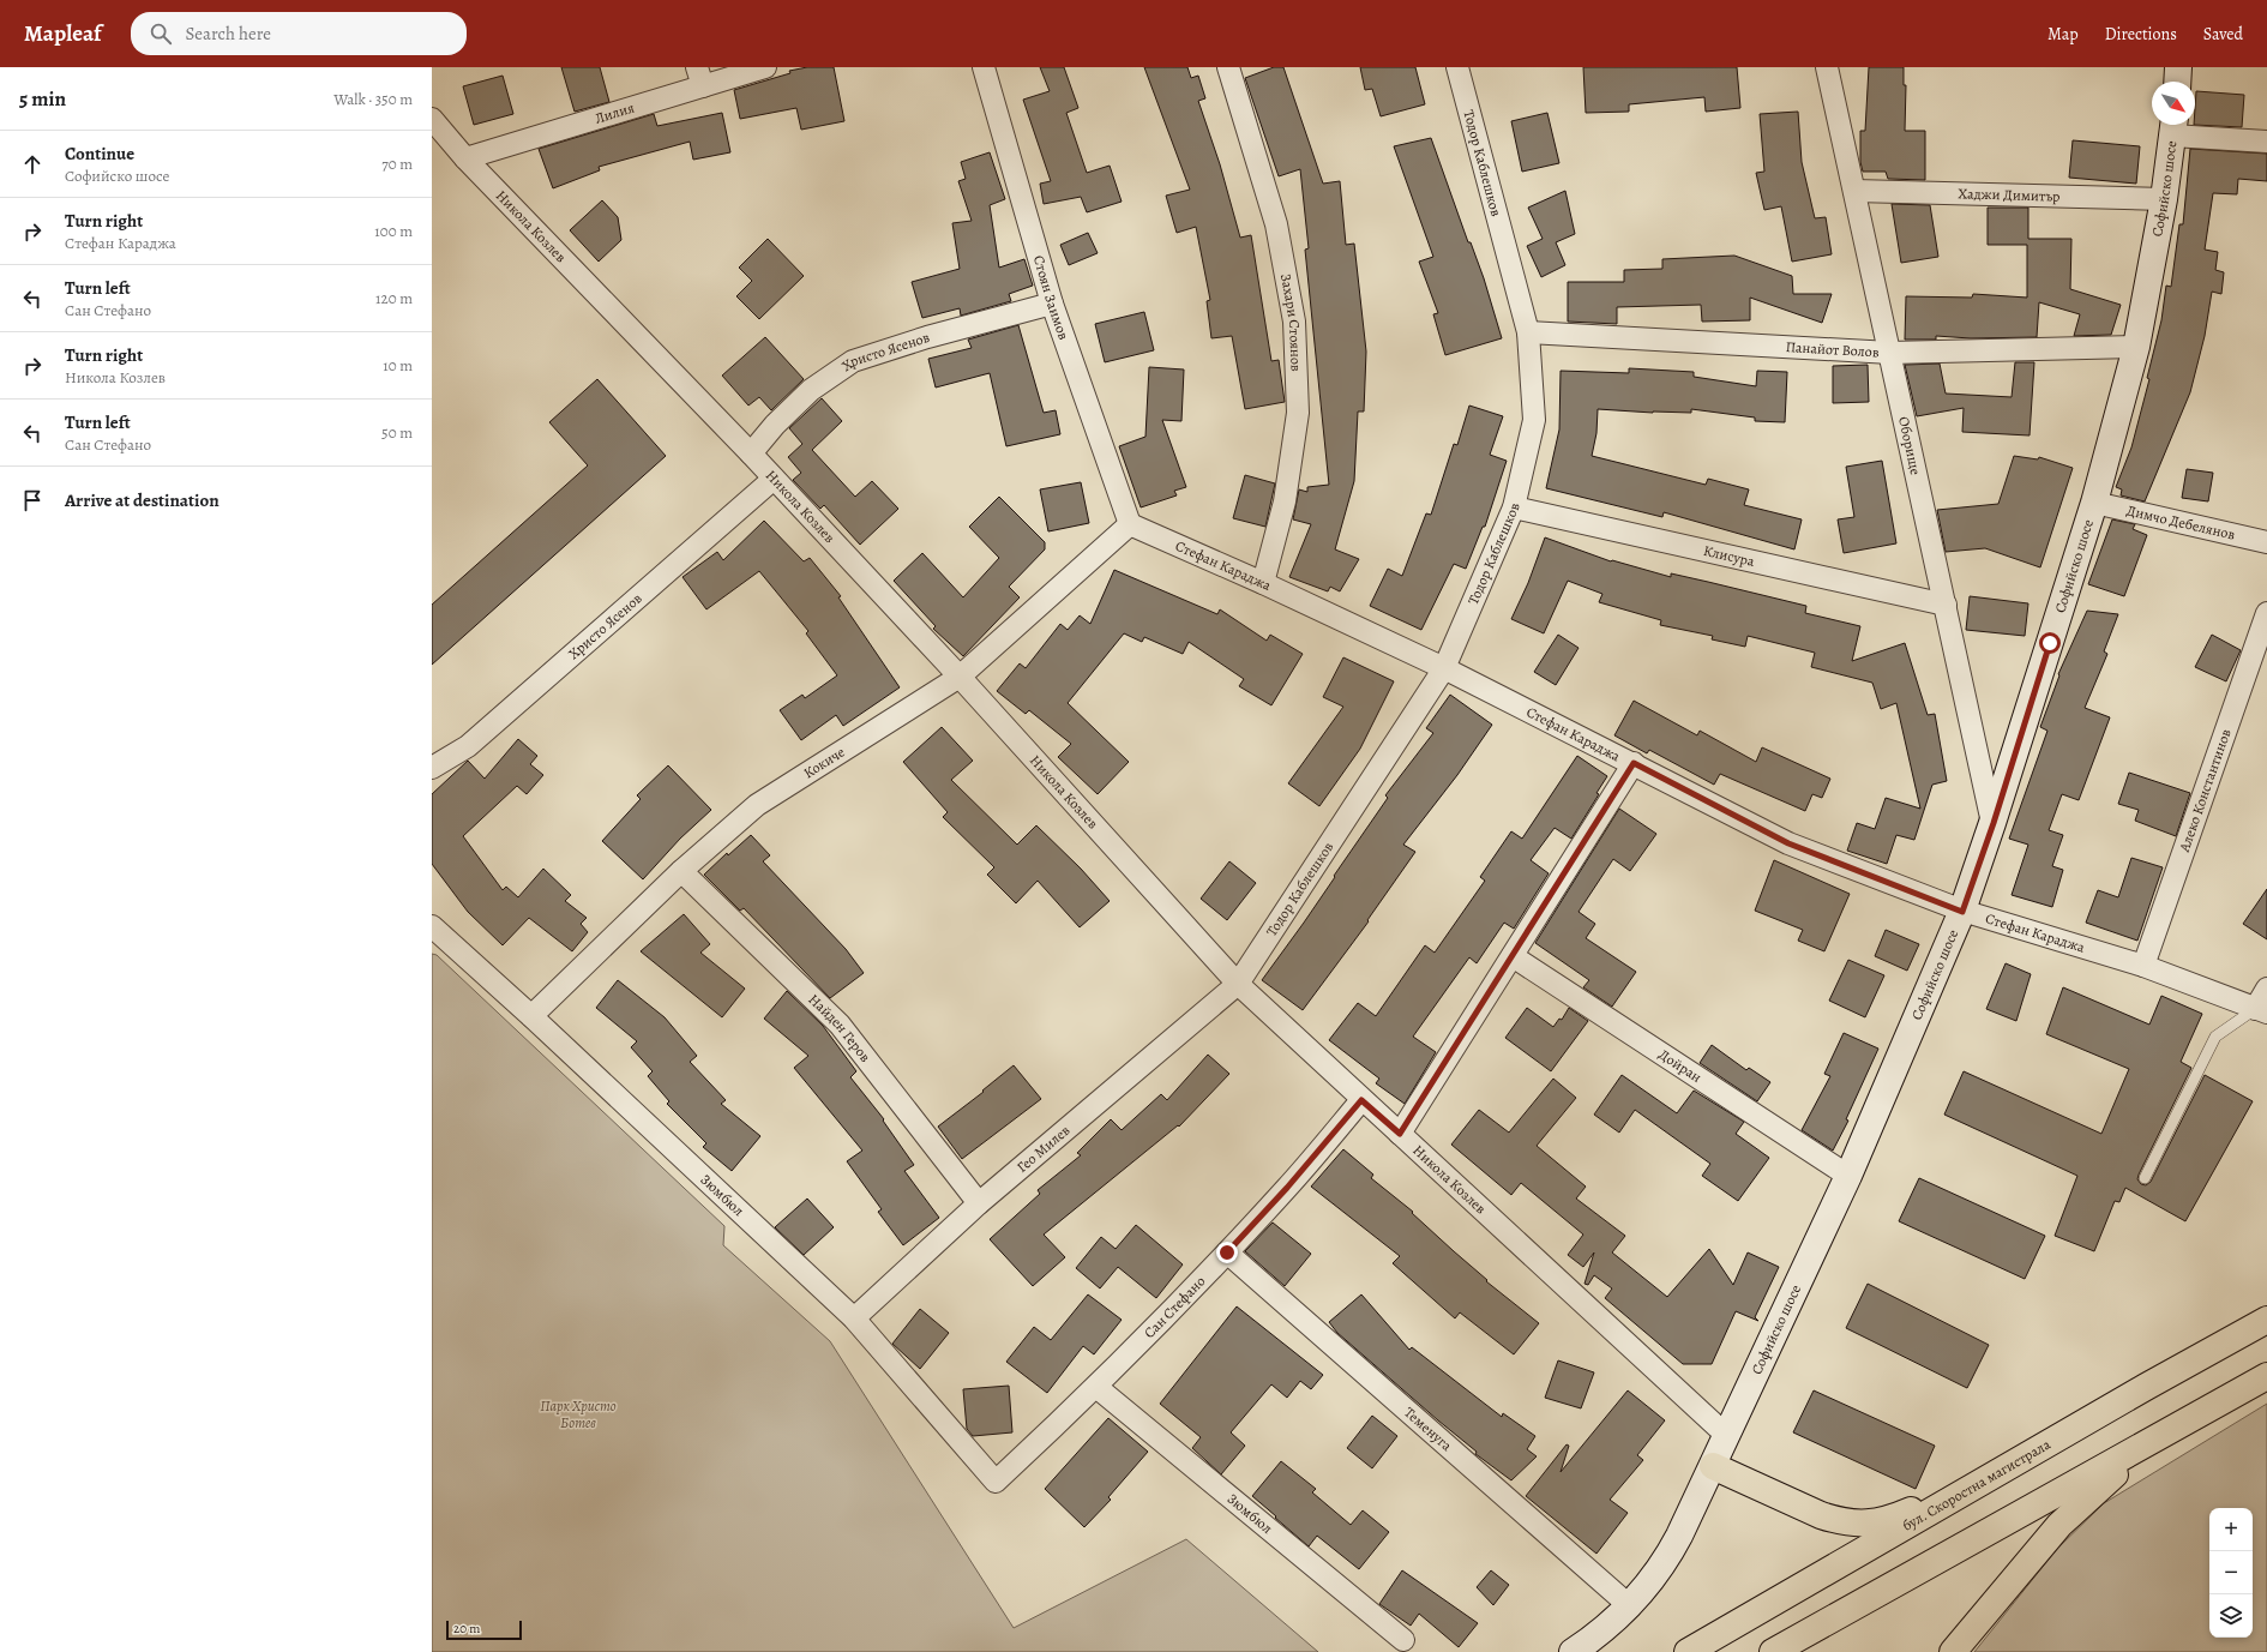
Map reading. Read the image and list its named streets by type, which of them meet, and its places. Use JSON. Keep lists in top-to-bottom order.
{
  "streets": {
    "highway": ["бул. Скоростна магистрала"],
    "main road": ["Софийско шосе"],
    "street": [
      "Лилия",
      "Тодор Каблешков",
      "Хаджи Димитър",
      "Никола Козлев",
      "Стоян Заимов",
      "Захари Стоянов",
      "Панайот Волов",
      "Христо Ясенов",
      "Оборище",
      "Димчо Дебелянов",
      "Клисура",
      "Стефан Караджа",
      "Кокиче",
      "Алеко Константинов",
      "Найден Геров",
      "Дойран",
      "Гео Милев",
      "Зюмбюл",
      "Сан Стефано",
      "Теменуга"
    ]
  },
  "crossings": [
    ["Лилия", "Никола Козлев"],
    ["Тодор Каблешков", "Никола Козлев"],
    ["Тодор Каблешков", "Панайот Волов"],
    ["Тодор Каблешков", "Клисура"],
    ["Тодор Каблешков", "Стефан Караджа"],
    ["Тодор Каблешков", "Гео Милев"],
    ["Софийско шосе", "Хаджи Димитър"],
    ["Софийско шосе", "Никола Козлев"],
    ["Софийско шосе", "Панайот Волов"],
    ["Софийско шосе", "Оборище"],
    ["Софийско шосе", "Димчо Дебелянов"],
    ["Софийско шосе", "Стефан Караджа"],
    ["Софийско шосе", "Дойран"],
    ["Софийско шосе", "Теменуга"],
    ["Хаджи Димитър", "Оборище"],
    ["Никола Козлев", "Христо Ясенов"],
    ["Никола Козлев", "Кокиче"],
    ["Никола Козлев", "Гео Милев"],
    ["Никола Козлев", "Сан Стефано"],
    ["Стоян Заимов", "Христо Ясенов"],
    ["Стоян Заимов", "Стефан Караджа"],
    ["Стоян Заимов", "Кокиче"],
    ["Захари Стоянов", "Стефан Караджа"],
    ["Панайот Волов", "Оборище"],
    ["Оборище", "Клисура"],
    ["Стефан Караджа", "Кокиче"],
    ["Стефан Караджа", "Алеко Константинов"],
    ["Кокиче", "Найден Геров"],
    ["Кокиче", "Зюмбюл"],
    ["Найден Геров", "Гео Милев"],
    ["Гео Милев", "Зюмбюл"],
    ["Зюмбюл", "Сан Стефано"],
    ["Сан Стефано", "Теменуга"]
  ],
  "parks": ["Парк Христо Ботев"],
  "scale_bar": "20 m",
  "north": "bottom right",
  "page": {
    "header": "Mapleaf",
    "search": "Search here",
    "nav": ["Map", "Directions", "Saved"],
    "heading": ["5 min", "Walk · 350 m"],
    "list": [
      ["Continue", "Софийско шосе", "70 m"],
      ["Turn right", "Стефан Караджа", "100 m"],
      ["Turn left", "Сан Стефано", "120 m"],
      ["Turn right", "Никола Козлев", "10 m"],
      ["Turn left", "Сан Стефано", "50 m"],
      "Arrive at destination"
    ],
    "map_buttons": ["+", "−"],
    "scale": "20 m"
  }
}
